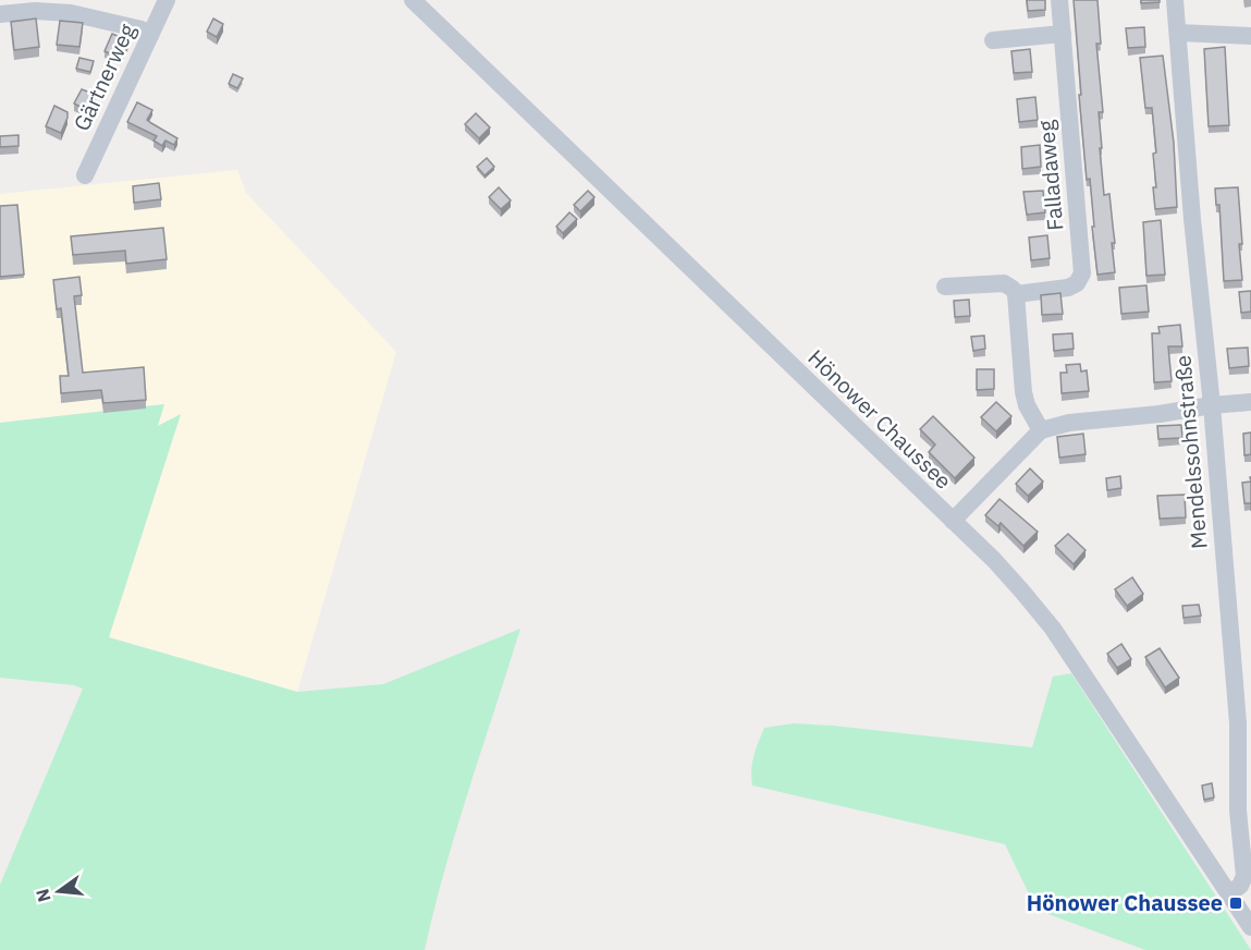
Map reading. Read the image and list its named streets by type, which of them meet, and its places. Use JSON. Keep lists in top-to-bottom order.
{
  "streets": {
    "street": [
      "Gärtnerweg",
      "Falladaweg",
      "Hönower Chaussee",
      "Mendelssohnstraße"
    ]
  },
  "crossings": [
    ["Hönower Chaussee", "Mendelssohnstraße"]
  ],
  "places": {
    "transit": ["Hönower Chaussee"]
  },
  "north": "left"
}
